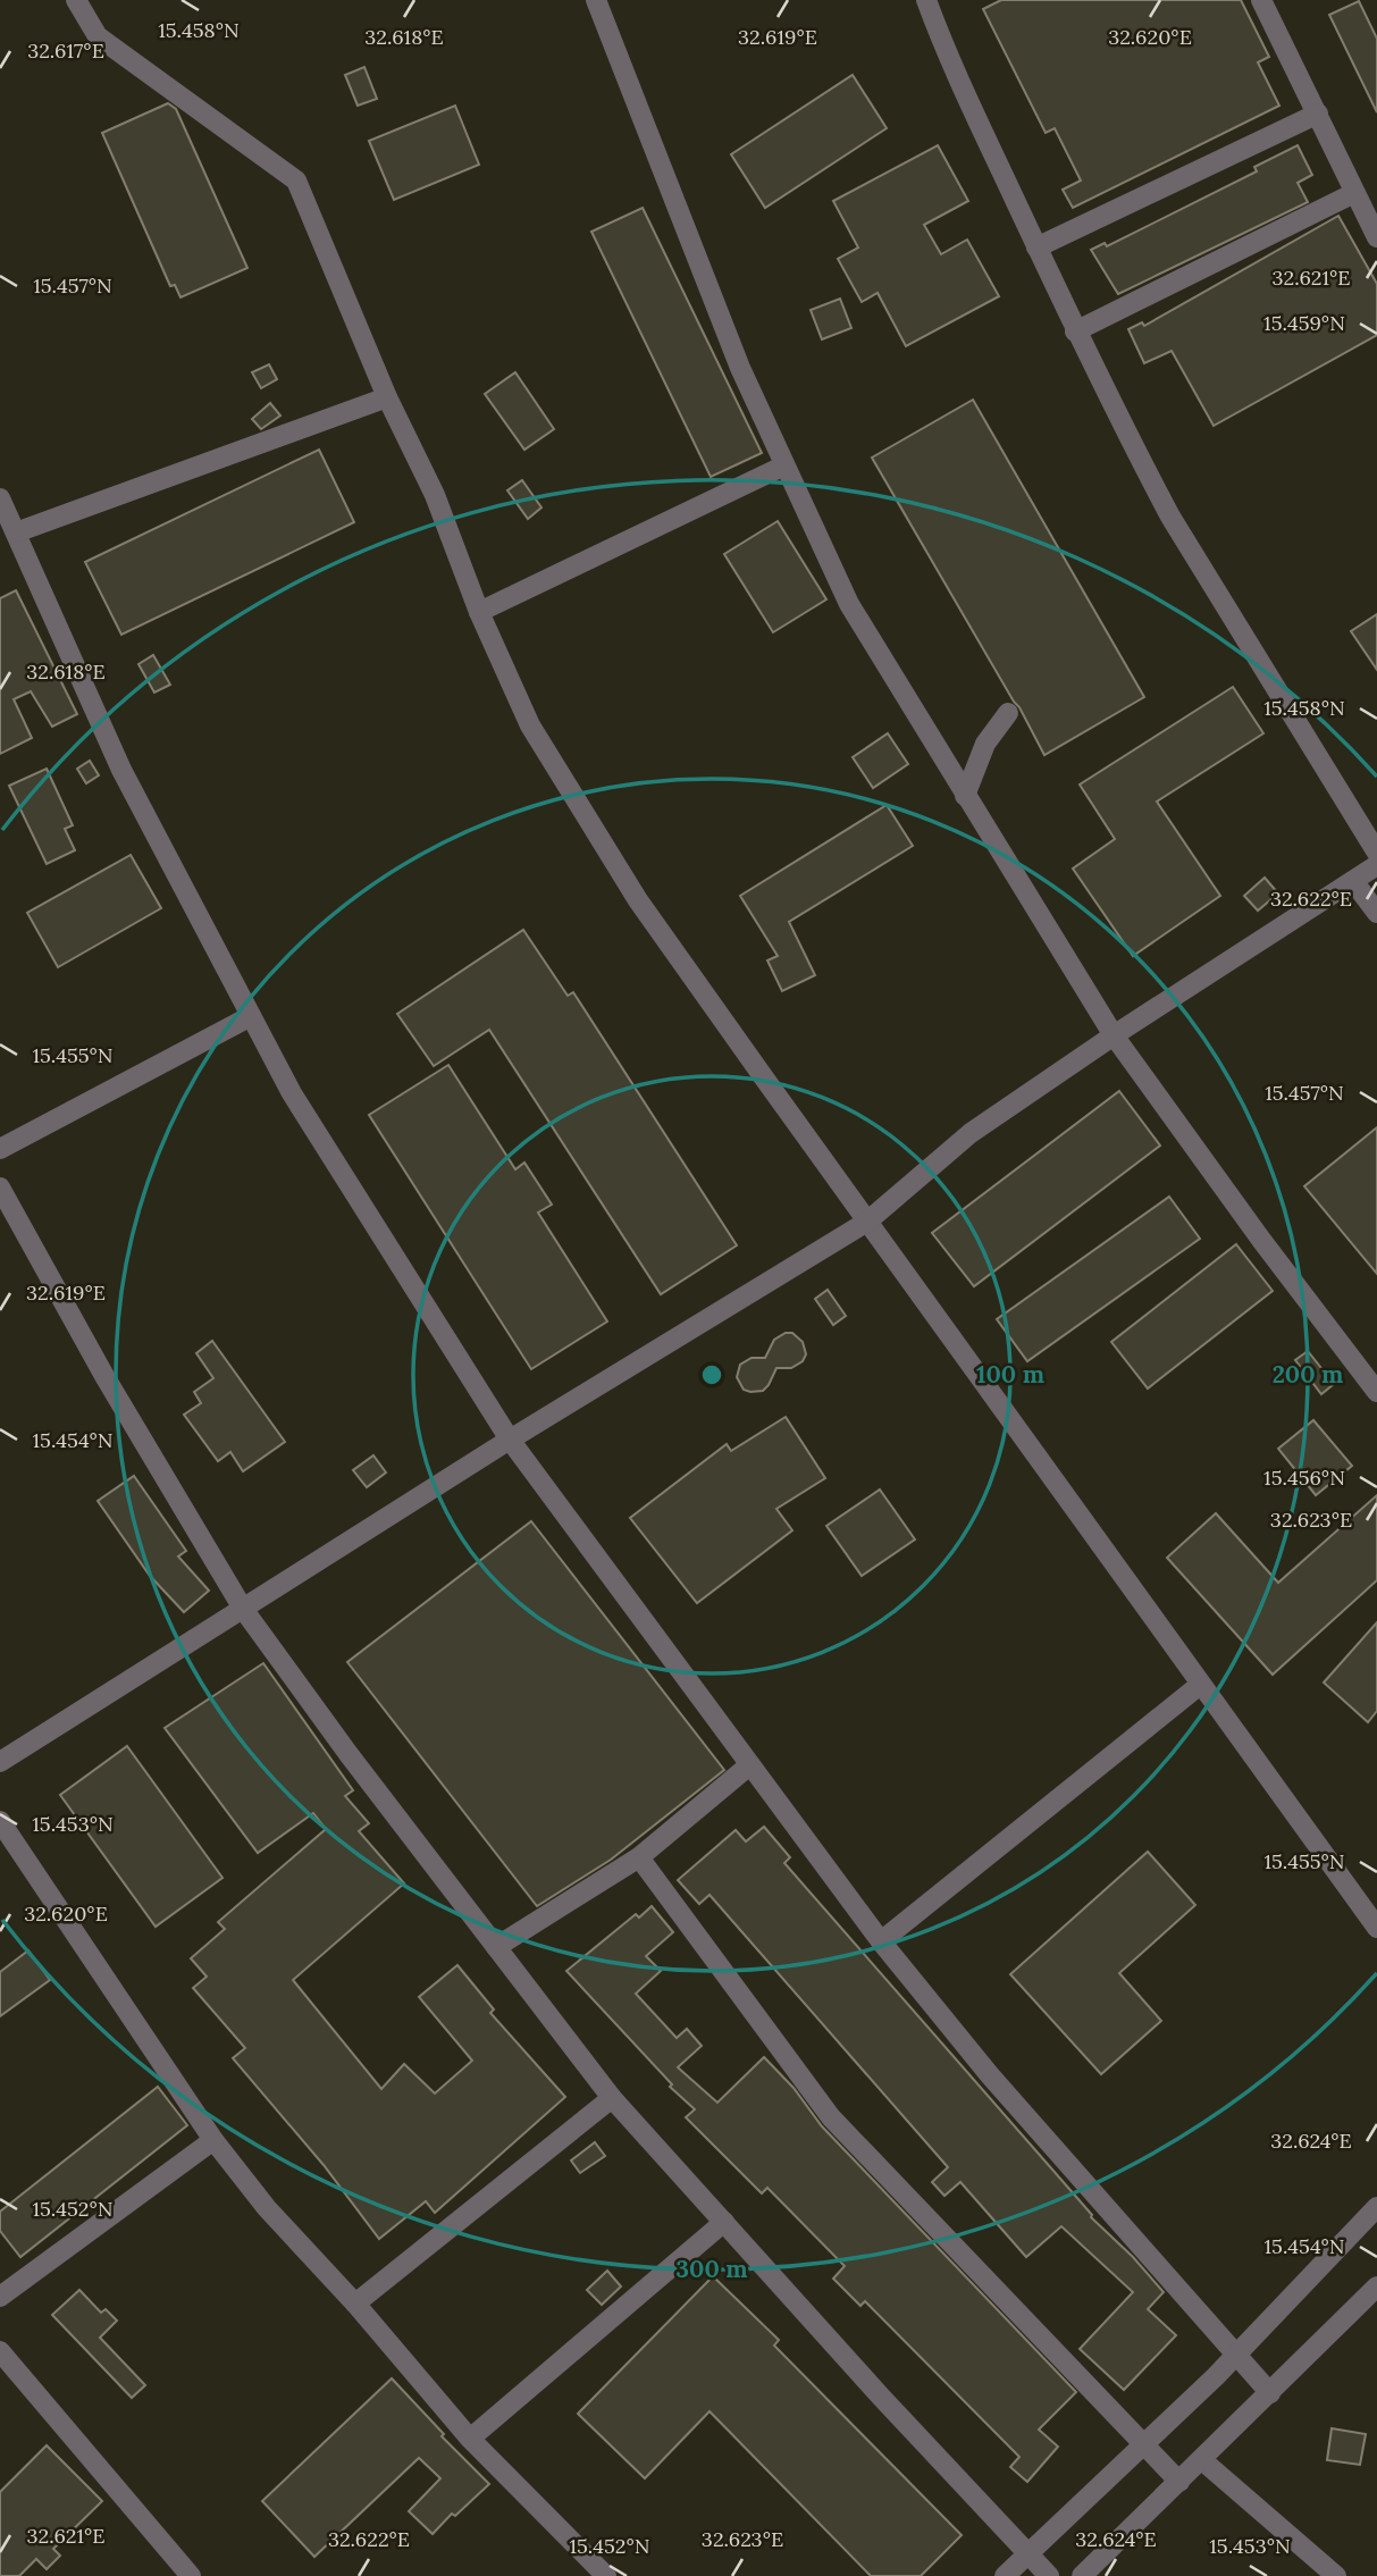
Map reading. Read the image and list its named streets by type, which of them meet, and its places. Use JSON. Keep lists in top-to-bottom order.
{
  "coordinates": [
    "15.458°N",
    "32.618°E",
    "32.620°E",
    "32.619°E",
    "32.617°E",
    "32.621°E",
    "15.457°N",
    "15.459°N",
    "32.622°E",
    "15.455°N",
    "15.454°N",
    "15.456°N",
    "32.623°E",
    "15.453°N",
    "32.624°E",
    "15.452°N"
  ],
  "rings": ["100 m", "200 m", "300 m"]
}
